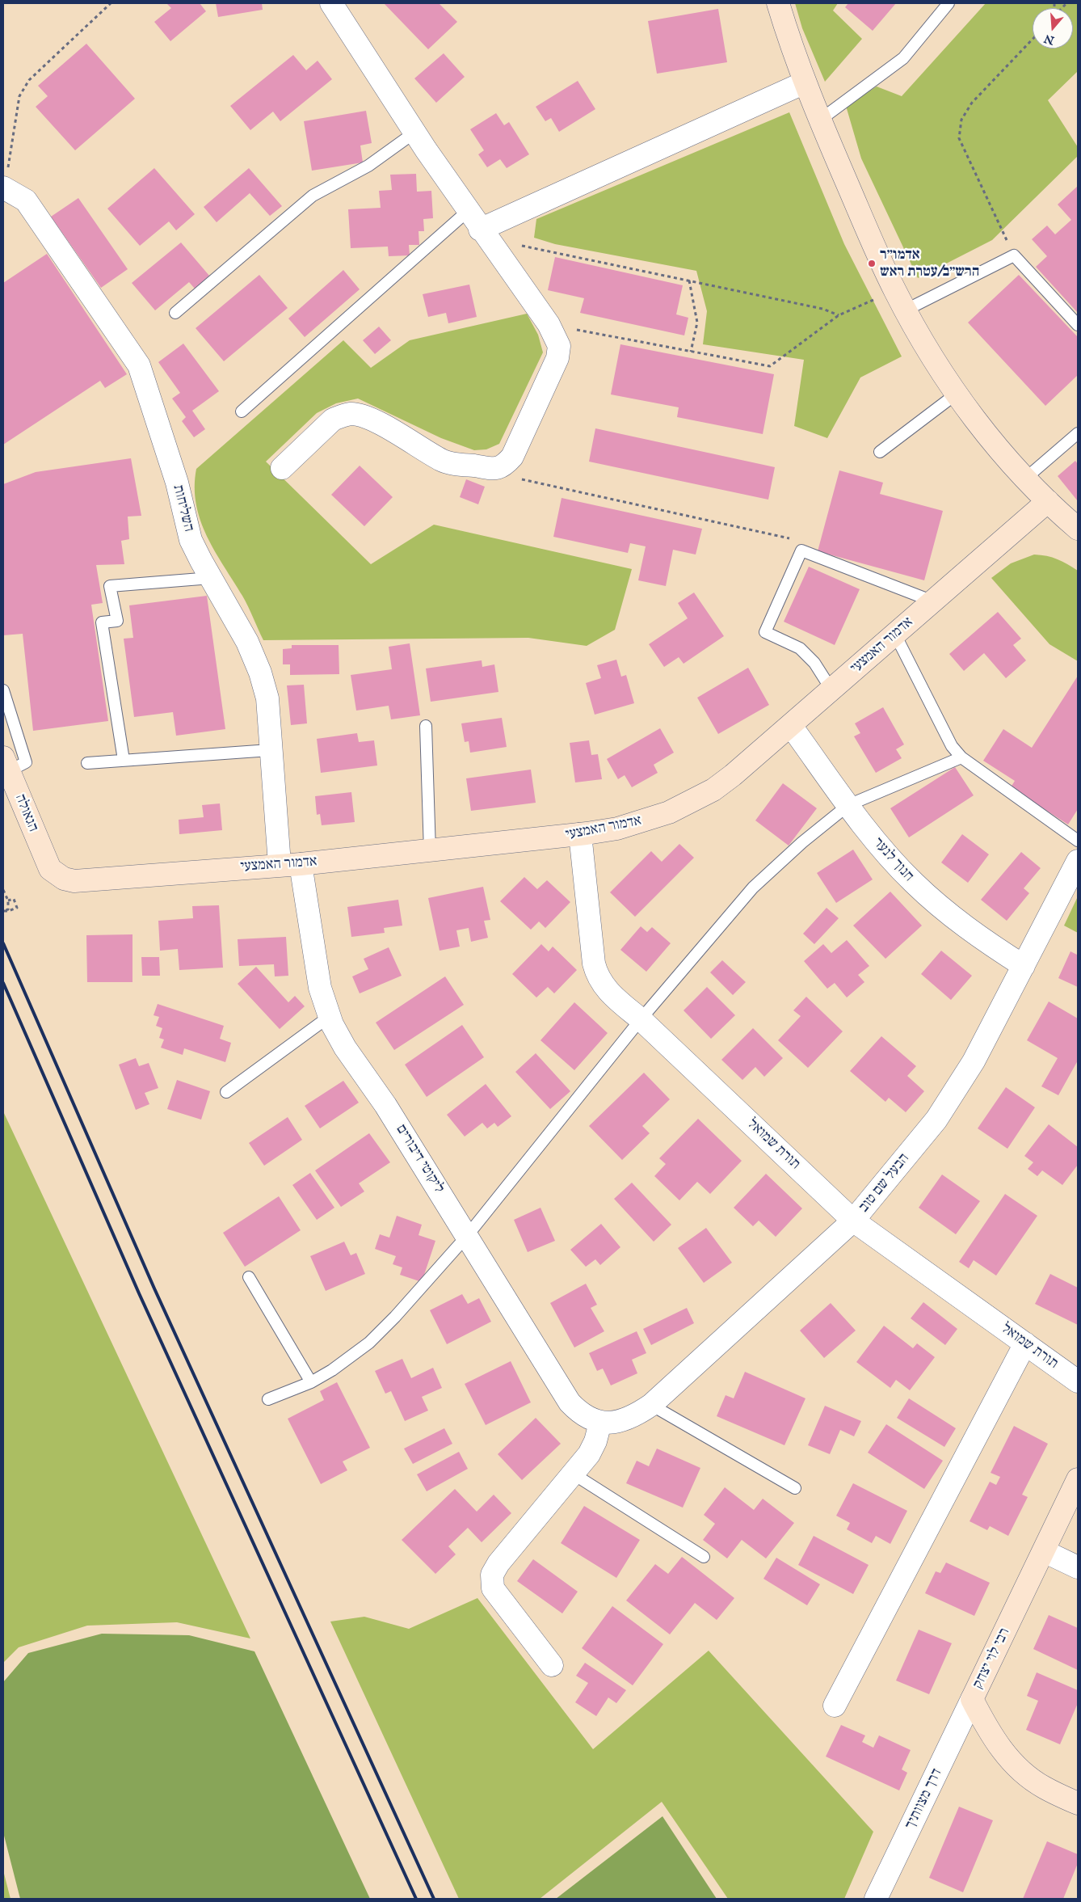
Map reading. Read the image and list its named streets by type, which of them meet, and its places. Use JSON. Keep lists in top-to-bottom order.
{
  "streets": {
    "main road": ["אדמור האמצעי", "הגאולה", "רבי לוי יצחק"],
    "street": [
      "השליחות",
      "חנוך לנער",
      "תורת שמואל",
      "ליקוטי דיבורים",
      "הבעל שם טוב",
      "דרך מצוותיך"
    ]
  },
  "crossings": [
    ["השליחות", "אדמור האמצעי"],
    ["השליחות", "ליקוטי דיבורים"],
    ["אדמור האמצעי", "הגאולה"],
    ["אדמור האמצעי", "חנוך לנער"],
    ["אדמור האמצעי", "תורת שמואל"],
    ["אדמור האמצעי", "ליקוטי דיבורים"],
    ["חנוך לנער", "הבעל שם טוב"],
    ["תורת שמואל", "הבעל שם טוב"],
    ["ליקוטי דיבורים", "הבעל שם טוב"],
    ["רבי לוי יצחק", "דרך מצוותיך"]
  ],
  "places": ["אדמו״ר הרש״ב/עטרת ראש"],
  "north": "bottom"
}
